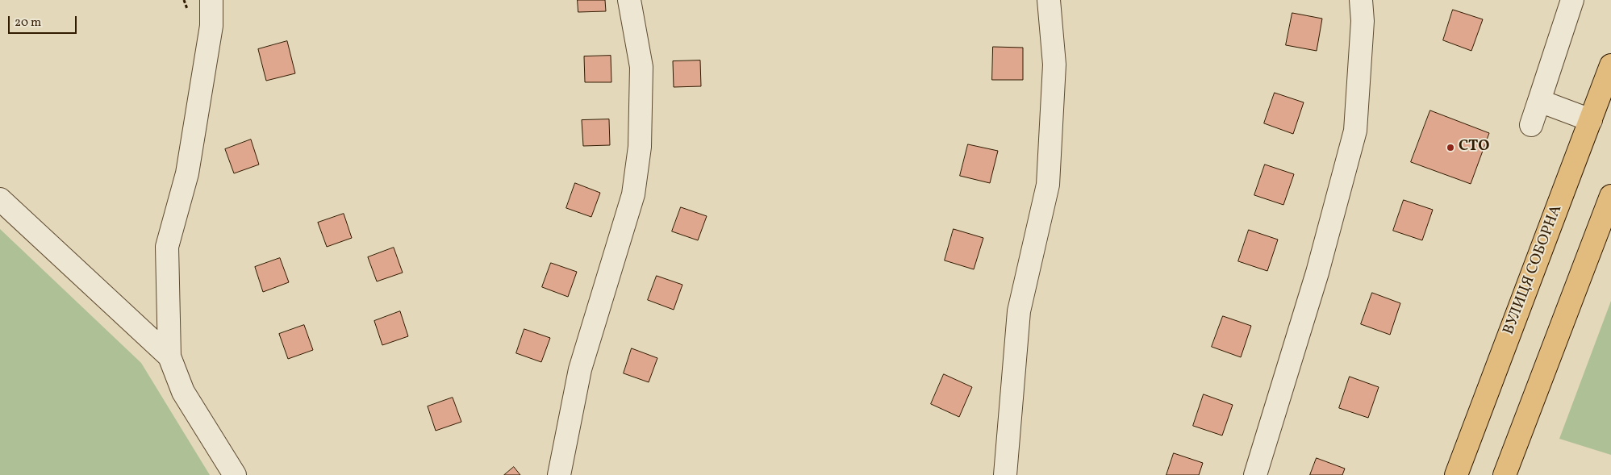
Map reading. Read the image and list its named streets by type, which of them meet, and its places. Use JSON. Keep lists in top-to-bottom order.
{
  "streets": {
    "main road": ["ВУЛИЦЯ СОБОРНА"]
  },
  "places": ["СТО"],
  "scale_bar": "20 m"
}
